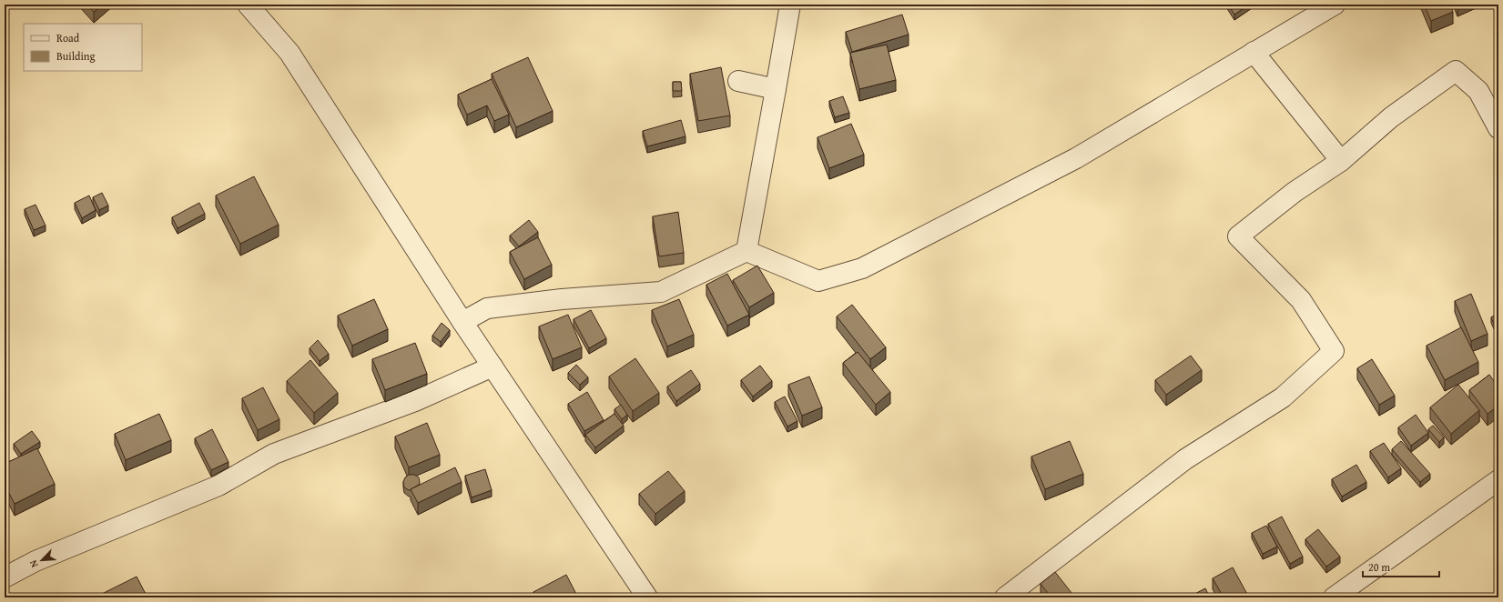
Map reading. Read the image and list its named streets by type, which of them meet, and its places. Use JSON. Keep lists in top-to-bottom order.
{
  "legend": ["Road", "Building"],
  "scale_bar": "20 m",
  "north": "bottom left"
}
